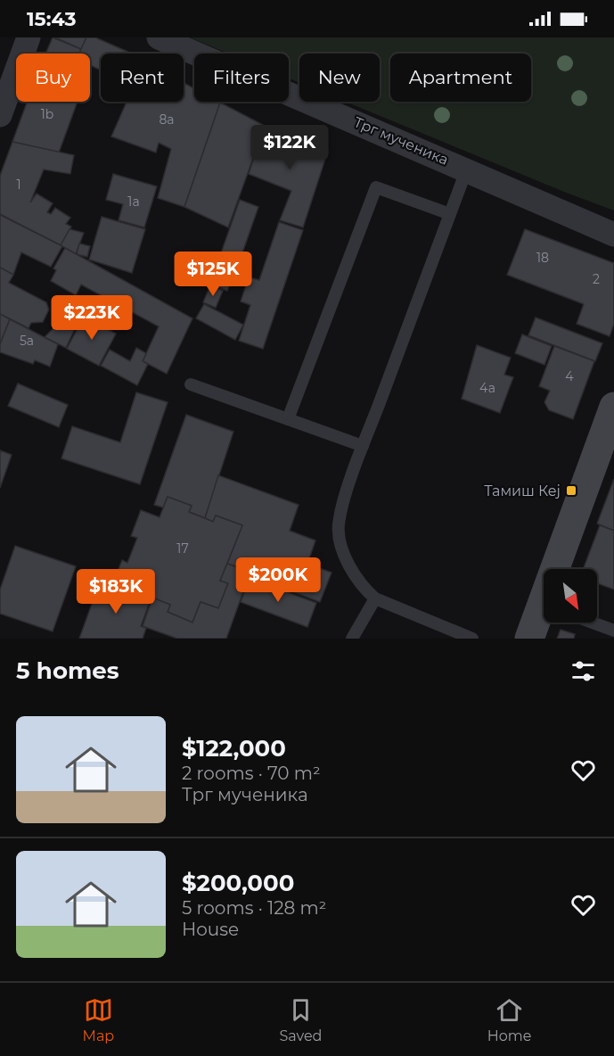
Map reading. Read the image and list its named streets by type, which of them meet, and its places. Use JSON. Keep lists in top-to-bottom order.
{
  "streets": {
    "street": ["Трг мученика"]
  },
  "places": {
    "transit": ["Тамиш Кеј"]
  },
  "house_numbers": [
    "1b",
    "8a",
    "1",
    "1a",
    "18",
    "2",
    "5a",
    "4",
    "4a",
    "17"
  ],
  "north": "bottom right",
  "page": {
    "status": "15:43",
    "chip": [
      "Buy",
      "Rent",
      "Filters",
      "New",
      "Apartment"
    ],
    "price": [
      "$122K",
      "$125K",
      "$223K",
      "$200K",
      "$183K"
    ],
    "heading": "5 homes",
    "list": [
      {
        "name": "$122,000",
        "note": "2 rooms · 70 m² · Трг мученика"
      },
      {
        "name": "$200,000",
        "note": "5 rooms · 128 m² · House"
      }
    ],
    "tabs": ["Map", "Saved", "Home"]
  }
}
